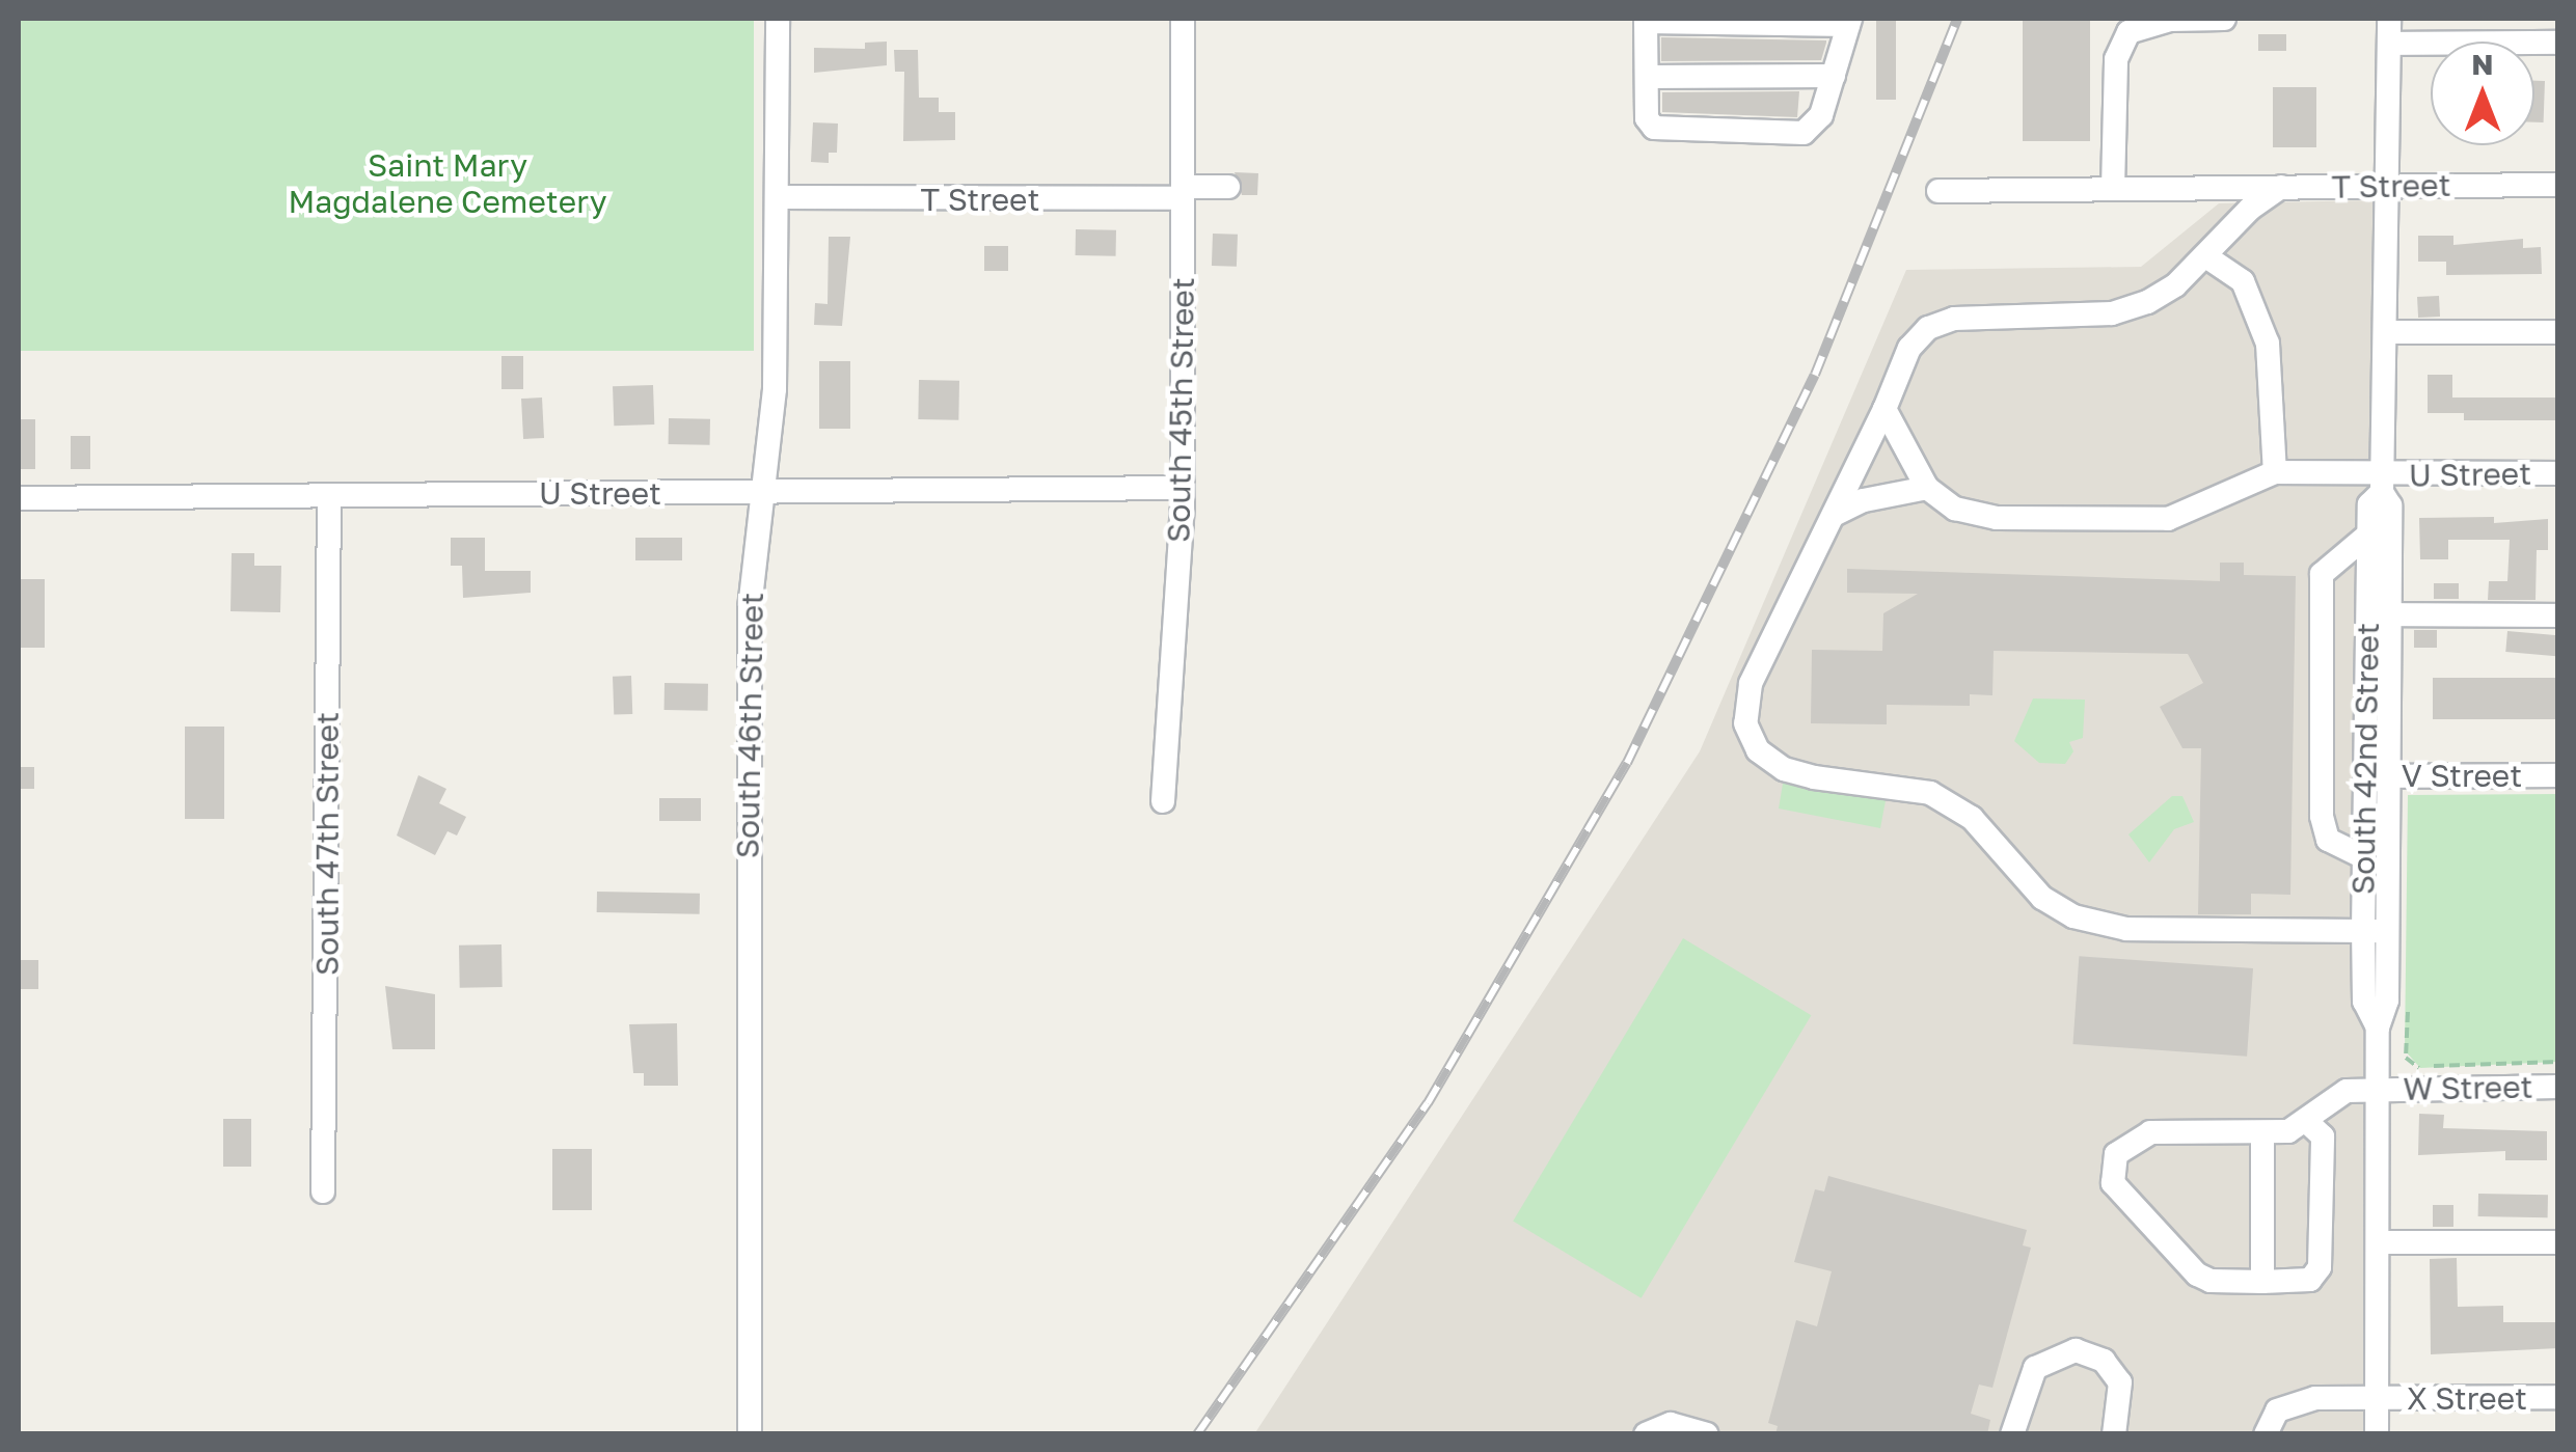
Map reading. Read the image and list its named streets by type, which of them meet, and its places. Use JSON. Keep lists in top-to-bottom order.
{
  "streets": {
    "street": [
      "T Street",
      "South 45th Street",
      "U Street",
      "South 46th Street",
      "South 42nd Street",
      "V Street",
      "South 47th Street",
      "W Street",
      "X Street"
    ]
  },
  "crossings": [
    ["T Street", "South 45th Street"],
    ["T Street", "South 46th Street"],
    ["T Street", "South 42nd Street"],
    ["South 45th Street", "U Street"],
    ["U Street", "South 46th Street"],
    ["U Street", "South 42nd Street"],
    ["U Street", "South 47th Street"],
    ["South 42nd Street", "V Street"],
    ["South 42nd Street", "W Street"],
    ["South 42nd Street", "X Street"]
  ],
  "parks": ["Saint Mary Magdalene Cemetery"],
  "north": "top"
}
